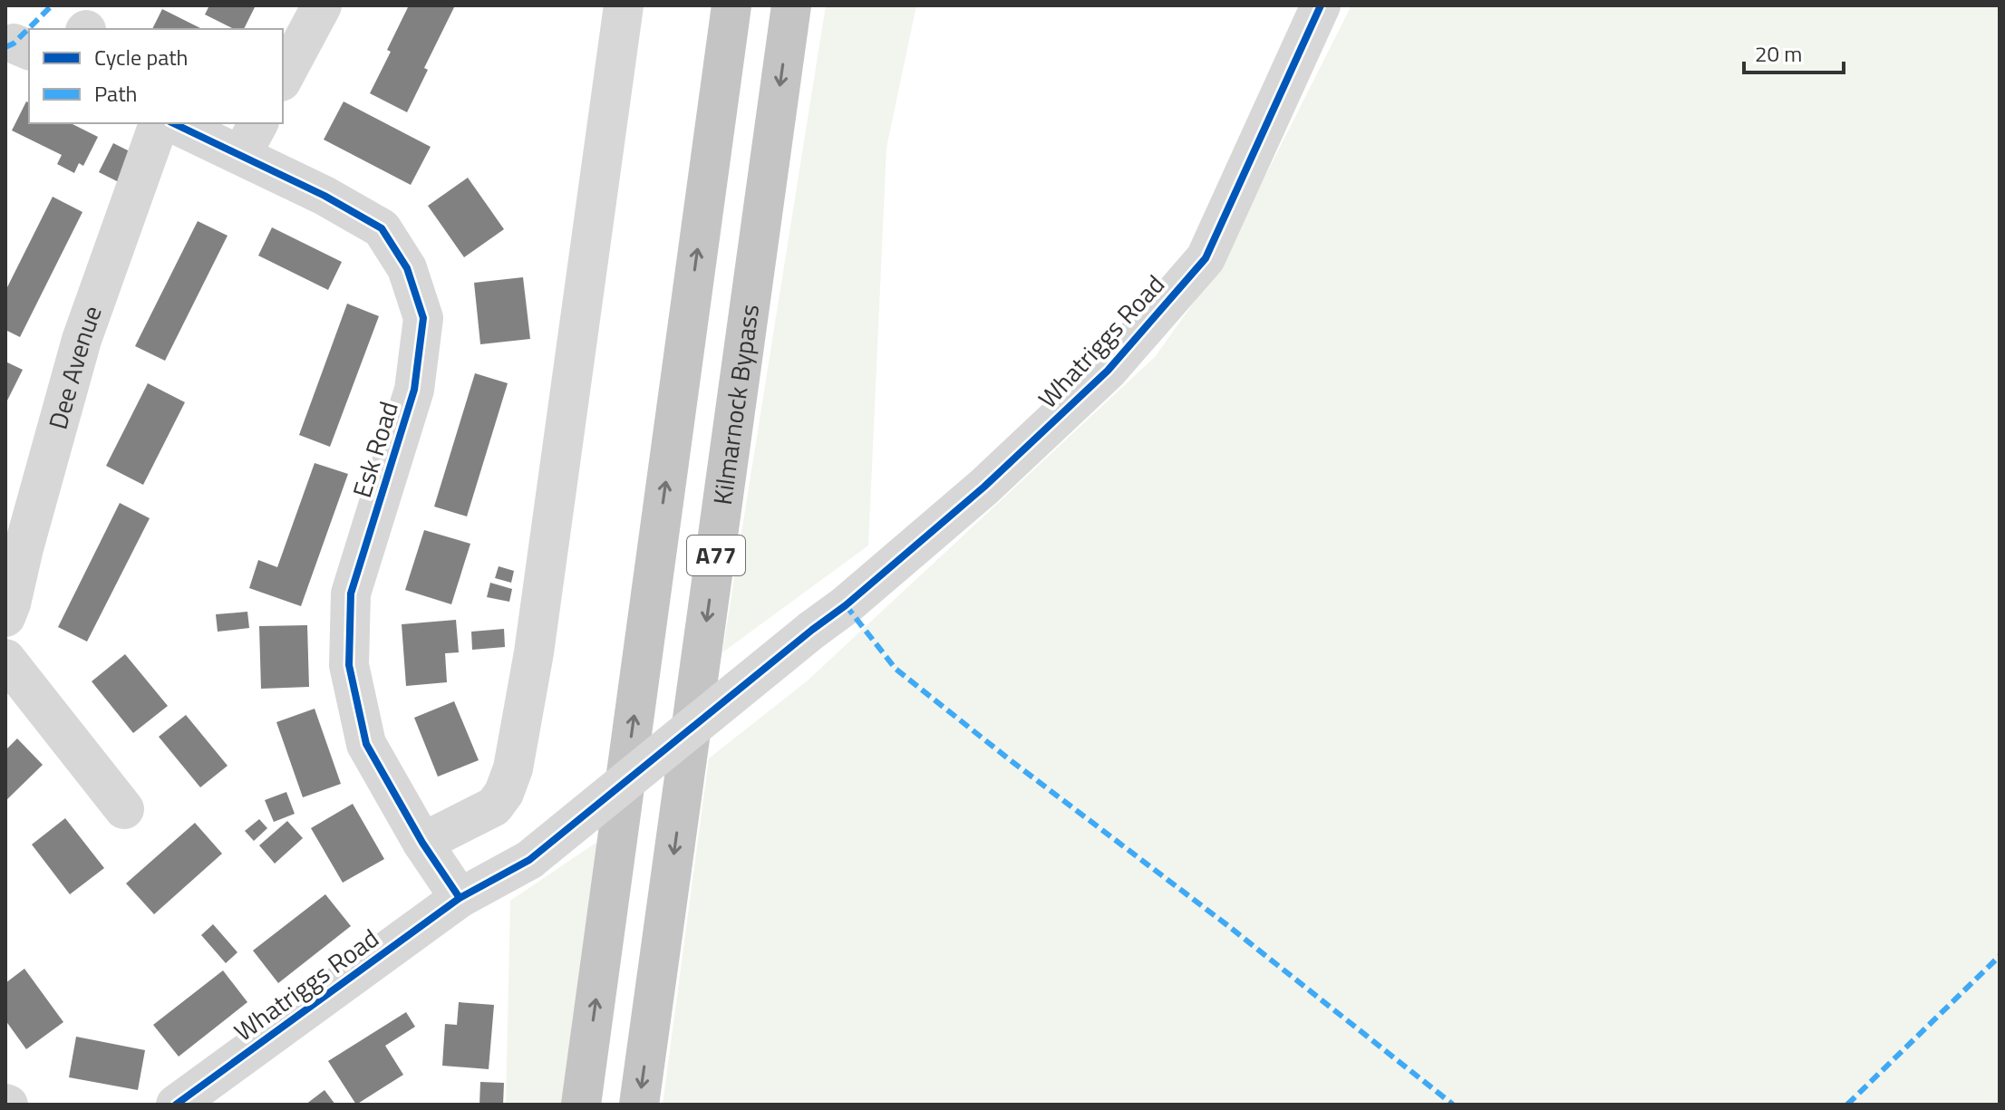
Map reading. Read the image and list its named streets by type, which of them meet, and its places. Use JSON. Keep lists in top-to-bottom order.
{
  "streets": {
    "highway": ["Kilmarnock Bypass", "A77"],
    "street": ["Whatriggs Road", "Dee Avenue", "Esk Road"]
  },
  "crossings": [
    ["Whatriggs Road", "Esk Road"]
  ],
  "legend": ["Cycle path", "Path"],
  "scale_bar": "20 m"
}
